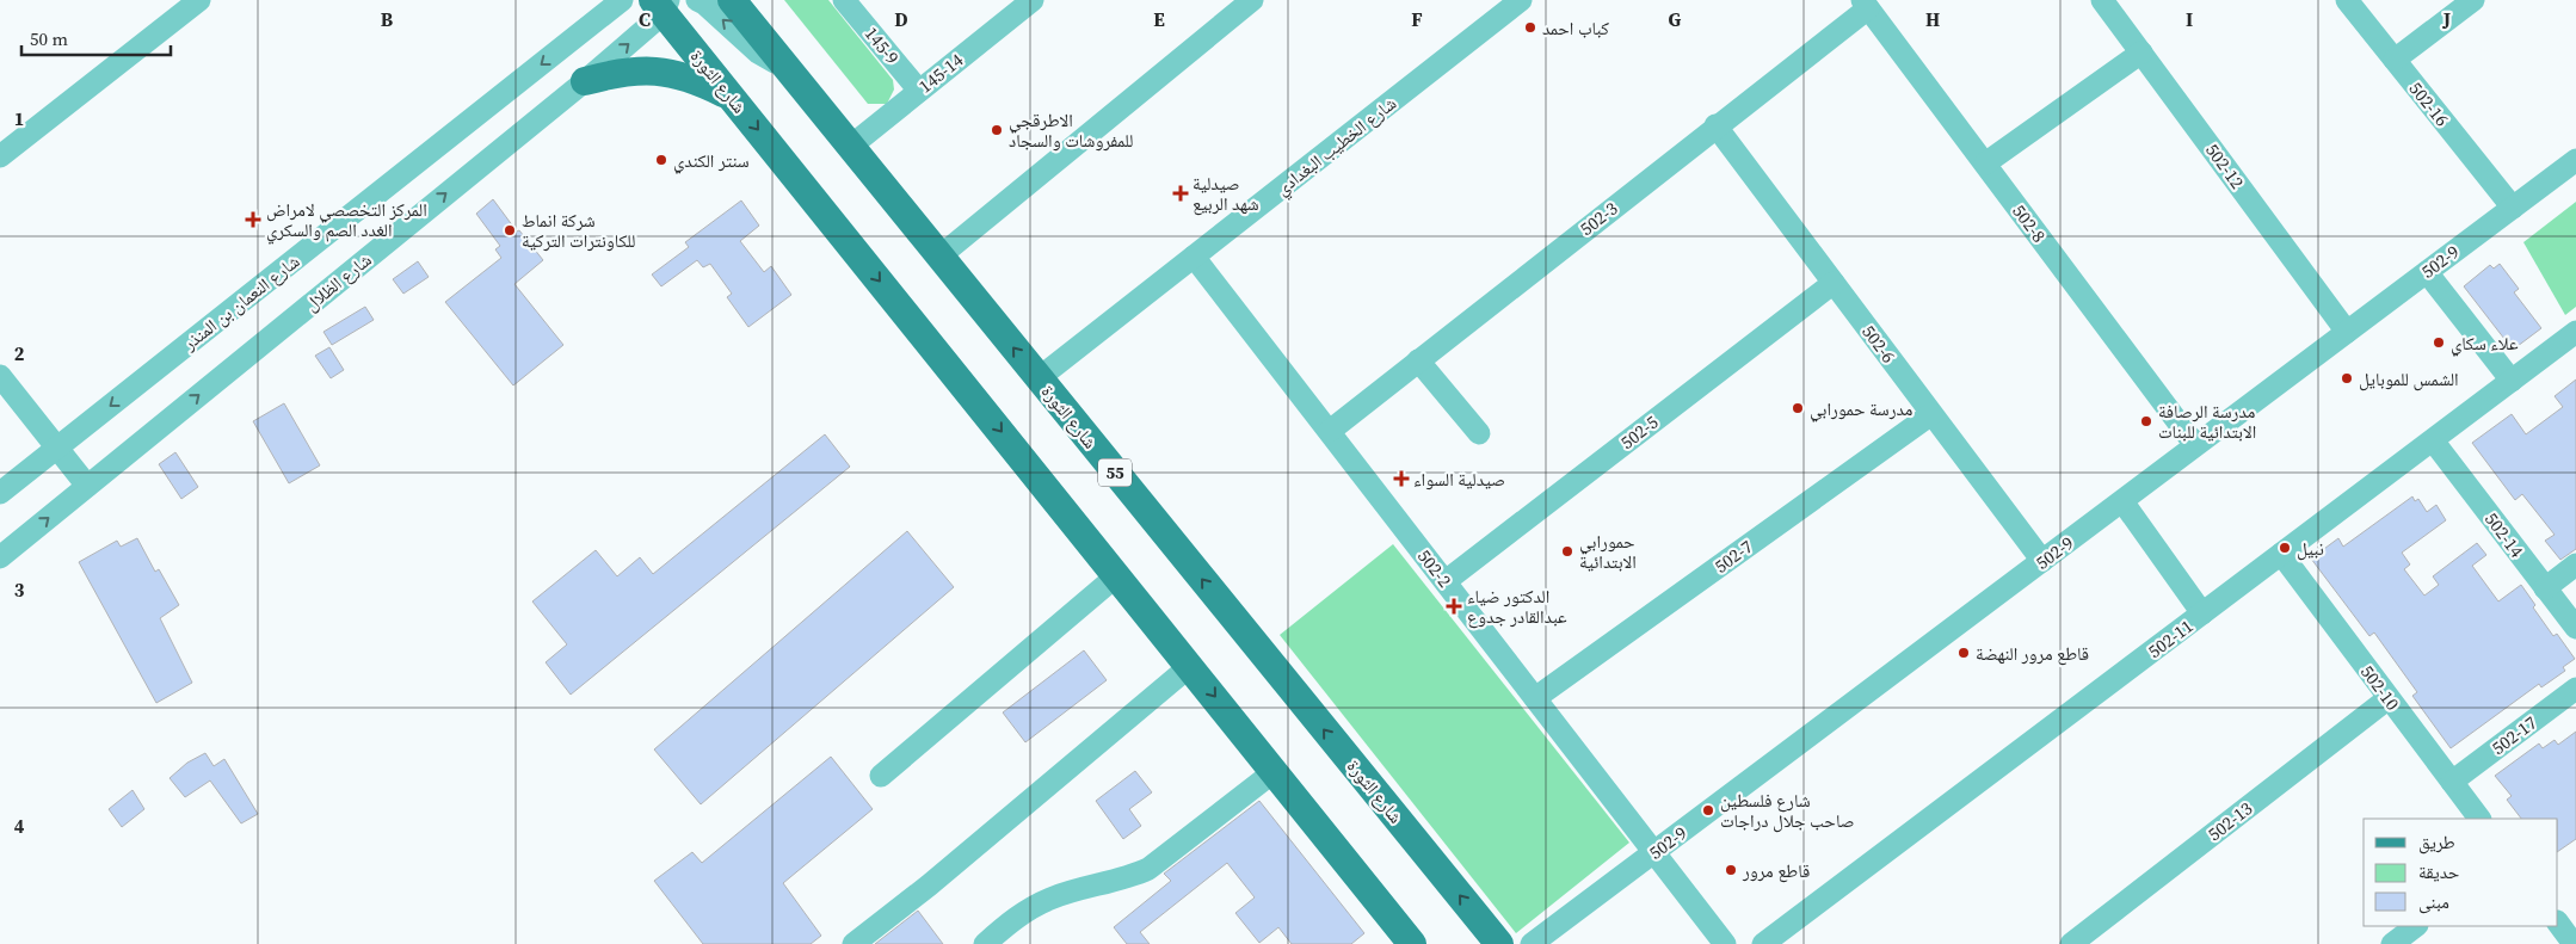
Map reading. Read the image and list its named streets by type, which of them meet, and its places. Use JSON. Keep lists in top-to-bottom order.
{
  "streets": {
    "main road": ["شارع الثورة", "55"],
    "street": [
      "145-9",
      "145-14",
      "502-16",
      "شارع الخطيب البغدادي",
      "502-12",
      "502-3",
      "502-8",
      "502-9",
      "شارع الظلال",
      "شارع النعمان بن المنذر",
      "502-6",
      "502-5",
      "502-14",
      "502-7",
      "502-2",
      "502-11",
      "502-10",
      "502-17",
      "502-13"
    ]
  },
  "crossings": [
    ["145-9", "145-14"],
    ["145-14", "شارع الثورة"],
    ["شارع الثورة", "شارع الخطيب البغدادي"],
    ["شارع الثورة", "شارع الظلال"],
    ["502-16", "502-9"],
    ["شارع الخطيب البغدادي", "502-2"],
    ["502-12", "502-9"],
    ["502-3", "502-8"],
    ["502-3", "502-6"],
    ["502-3", "502-2"],
    ["502-8", "502-9"],
    ["502-9", "502-6"],
    ["502-9", "502-2"],
    ["502-6", "502-5"],
    ["502-6", "502-7"],
    ["502-5", "502-2"],
    ["502-14", "502-11"],
    ["502-7", "502-2"],
    ["502-11", "502-10"],
    ["502-10", "502-17"],
    ["502-10", "502-13"]
  ],
  "one_way": ["شارع الظلال", "شارع النعمان بن المنذر"],
  "places": {
    "other": [
      "كباب احمد",
      "الاطرقجي للمفروشات والسجاد",
      "سنتر الكندي",
      "شركة انماط للكاونترات التركية",
      "علاء سكاي",
      "الشمس للموبايل",
      "مدرسة حمورابي",
      "مدرسة الرصافة الابتدائية للبنات",
      "نبيل",
      "حمورابي الابتدائية",
      "قاطع مرور النهضة",
      "شارع فلسطين صاحب جلال دراجات",
      "قاطع مرور"
    ],
    "health": [
      "صيدلية شهد الربيع",
      "المركز التخصصي لامراض الغدد الصم والسكري",
      "صيدلية السواء",
      "الدكتور ضياء عبدالقادر جدوع"
    ]
  },
  "legend": ["طريق", "حديقة", "مبنى"],
  "scale_bar": "50 m",
  "grid": {
    "columns": [
      "B",
      "C",
      "D",
      "E",
      "F",
      "G",
      "H",
      "I",
      "J"
    ],
    "rows": [
      "1",
      "2",
      "3",
      "4"
    ]
  }
}
